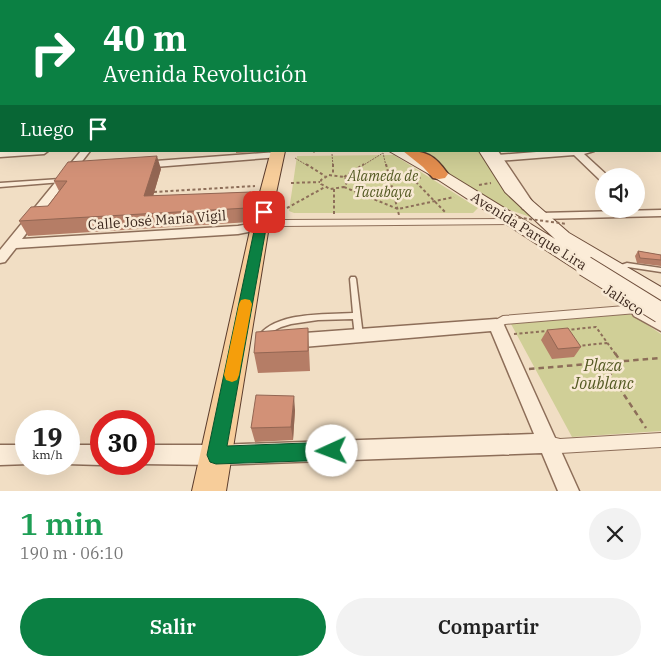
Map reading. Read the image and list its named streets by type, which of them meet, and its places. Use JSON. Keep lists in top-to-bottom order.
{
  "streets": {
    "main road": ["Avenida Parque Lira"],
    "street": ["Calle José María Vigil", "Jalisco"]
  },
  "crossings": [
    ["Calle José María Vigil", "Avenida Parque Lira"],
    ["Avenida Parque Lira", "Jalisco"]
  ],
  "parks": ["Alameda de Tacubaya", "Plaza Joublanc"],
  "page": {
    "turn": ["40 m", "Avenida Revolución"],
    "then": "Luego",
    "speed": "19 km/h",
    "limit": "30",
    "heading": ["1 min", "190 m · 06:10"],
    "buttons": ["Salir", "Compartir"]
  }
}
